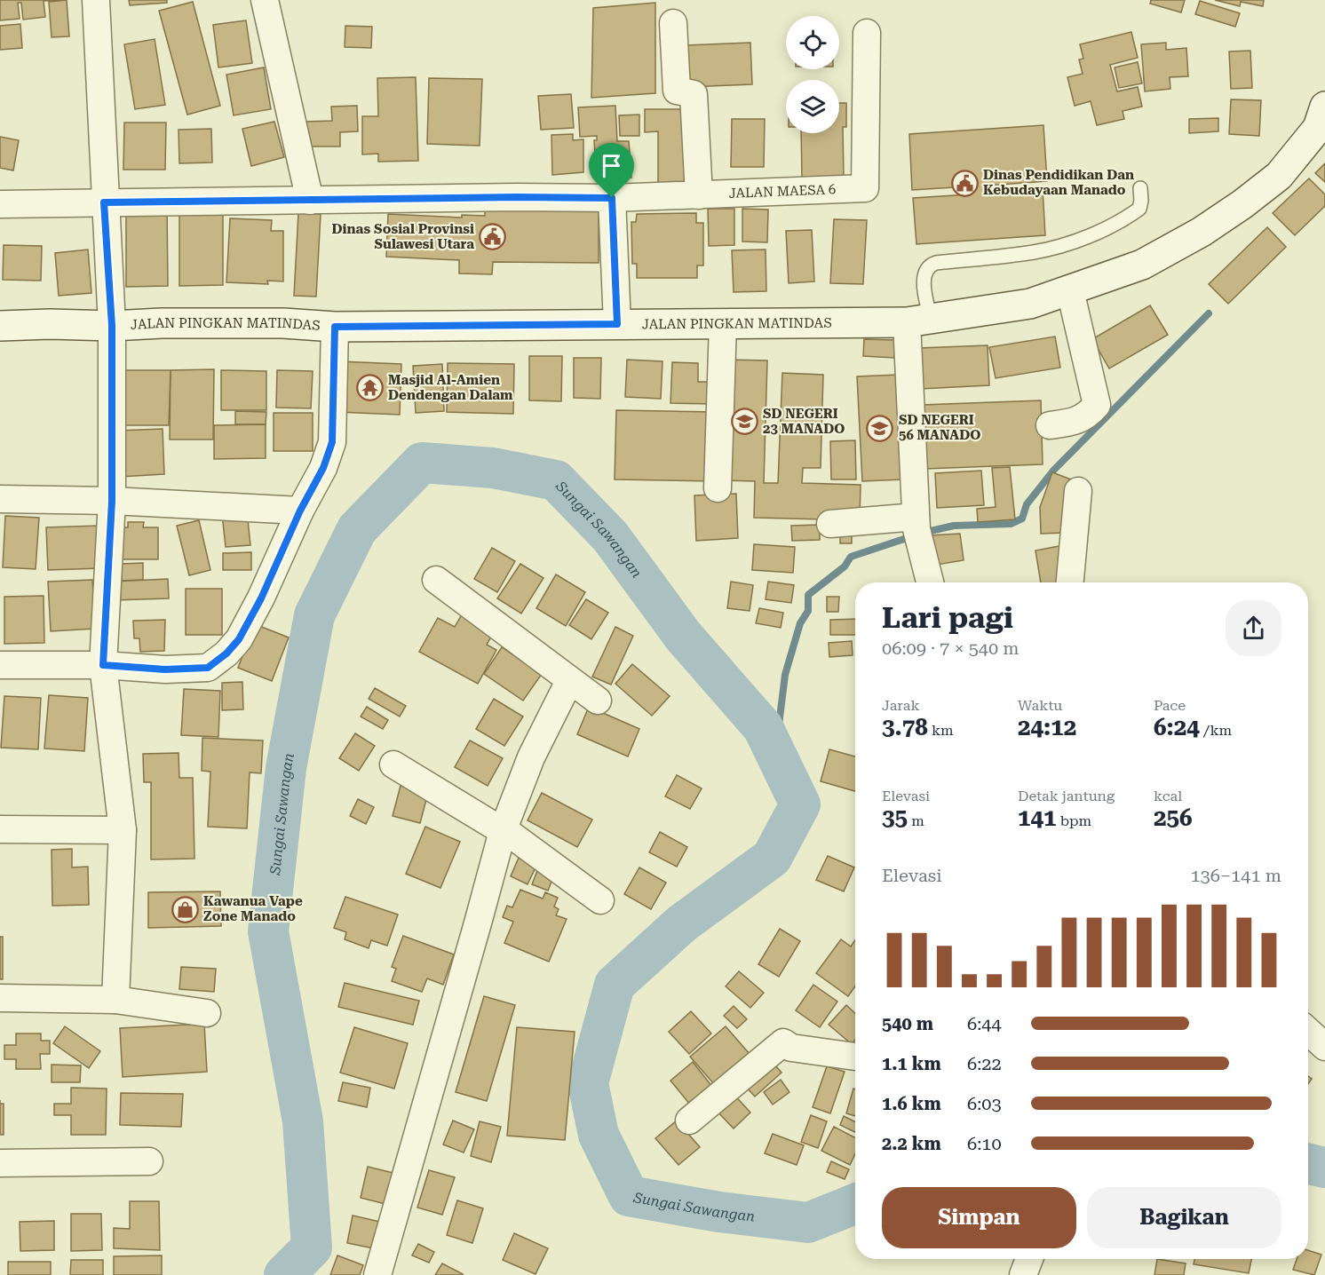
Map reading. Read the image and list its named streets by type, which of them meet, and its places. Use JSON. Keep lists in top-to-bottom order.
{
  "streets": {
    "street": ["JALAN MAESA 6", "JALAN PINGKAN MATINDAS"]
  },
  "water": ["Sungai Sawangan"],
  "places": {
    "public building": ["Dinas Pendidikan Dan Kebudayaan Manado", "Dinas Sosial Provinsi Sulawesi Utara"],
    "temple": ["Masjid Al-Amien Dendengan Dalam"],
    "school or university": ["SD NEGERI 23 MANADO", "SD NEGERI 56 MANADO"],
    "shop": ["Kawanua Vape Zone Manado"]
  },
  "page": {
    "heading": ["Lari pagi", "06:09 · 7 × 540 m"],
    "stats": [
      ["Jarak", "3.78 km"],
      ["Waktu", "24:12"],
      ["Pace", "6:24 /km"],
      ["Elevasi", "35 m"],
      ["Detak jantung", "141 bpm"],
      ["kcal", "256"]
    ],
    "chart": ["Elevasi", "136–141 m"],
    "list": [
      {
        "name": "540 m",
        "note": "6:44"
      },
      {
        "name": "1.1 km",
        "note": "6:22"
      },
      {
        "name": "1.6 km",
        "note": "6:03"
      },
      {
        "name": "2.2 km",
        "note": "6:10"
      }
    ],
    "buttons": ["Simpan", "Bagikan"]
  }
}
